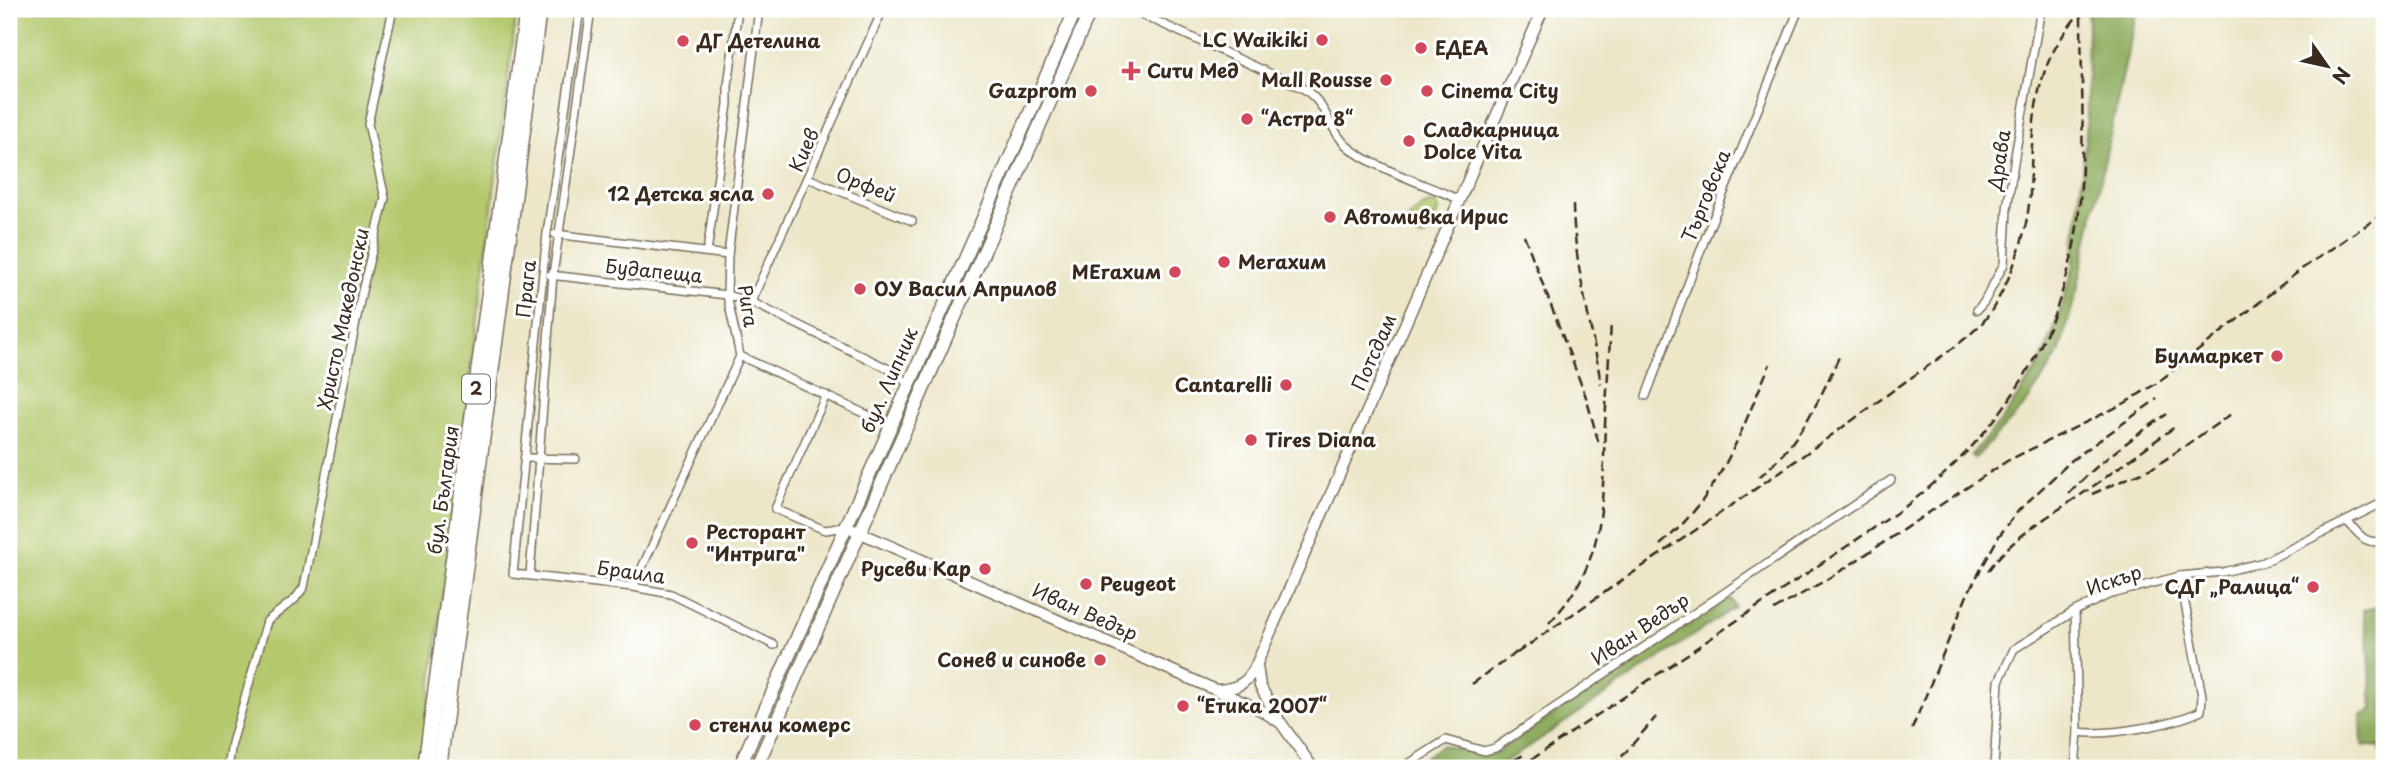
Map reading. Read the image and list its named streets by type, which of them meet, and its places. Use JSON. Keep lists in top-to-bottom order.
{
  "streets": {
    "highway": ["2", "бул. България"],
    "main road": ["бул. Липник"],
    "street": [
      "Киев",
      "Драва",
      "Орфей",
      "Търговска",
      "Будапеща",
      "Прага",
      "Рига",
      "Христо Македонски",
      "Потсдам",
      "Браила",
      "Искър",
      "Иван Ведър"
    ]
  },
  "crossings": [
    ["Киев", "Орфей"],
    ["Киев", "Будапеща"],
    ["Будапеща", "Прага"],
    ["Будапеща", "Рига"],
    ["Будапеща", "бул. Липник"],
    ["Прага", "Браила"],
    ["Рига", "Браила"],
    ["Потсдам", "Иван Ведър"],
    ["бул. Липник", "Иван Ведър"]
  ],
  "places": {
    "other": [
      "LC Waikiki",
      "ДГ Детелина",
      "ЕДЕА",
      "Mall Rousse",
      "Gazprom",
      "Cinema City",
      "“Астра 8“",
      "Сладкарница Dolce Vita",
      "12 Детска ясла",
      "Автомивка Ирис",
      "Мегахим",
      "МЕгахим",
      "ОУ Васил Априлов",
      "Булмаркет",
      "Cantarelli",
      "Tires Diana",
      "Ресторант \"Интрига\"",
      "Русеви Кар",
      "Peugeot",
      "СДГ „Ралица“",
      "Сонев и синове",
      "“Етика 2007“",
      "стенли комерс"
    ],
    "health": ["Сити Мед"]
  },
  "north": "bottom right"
}
